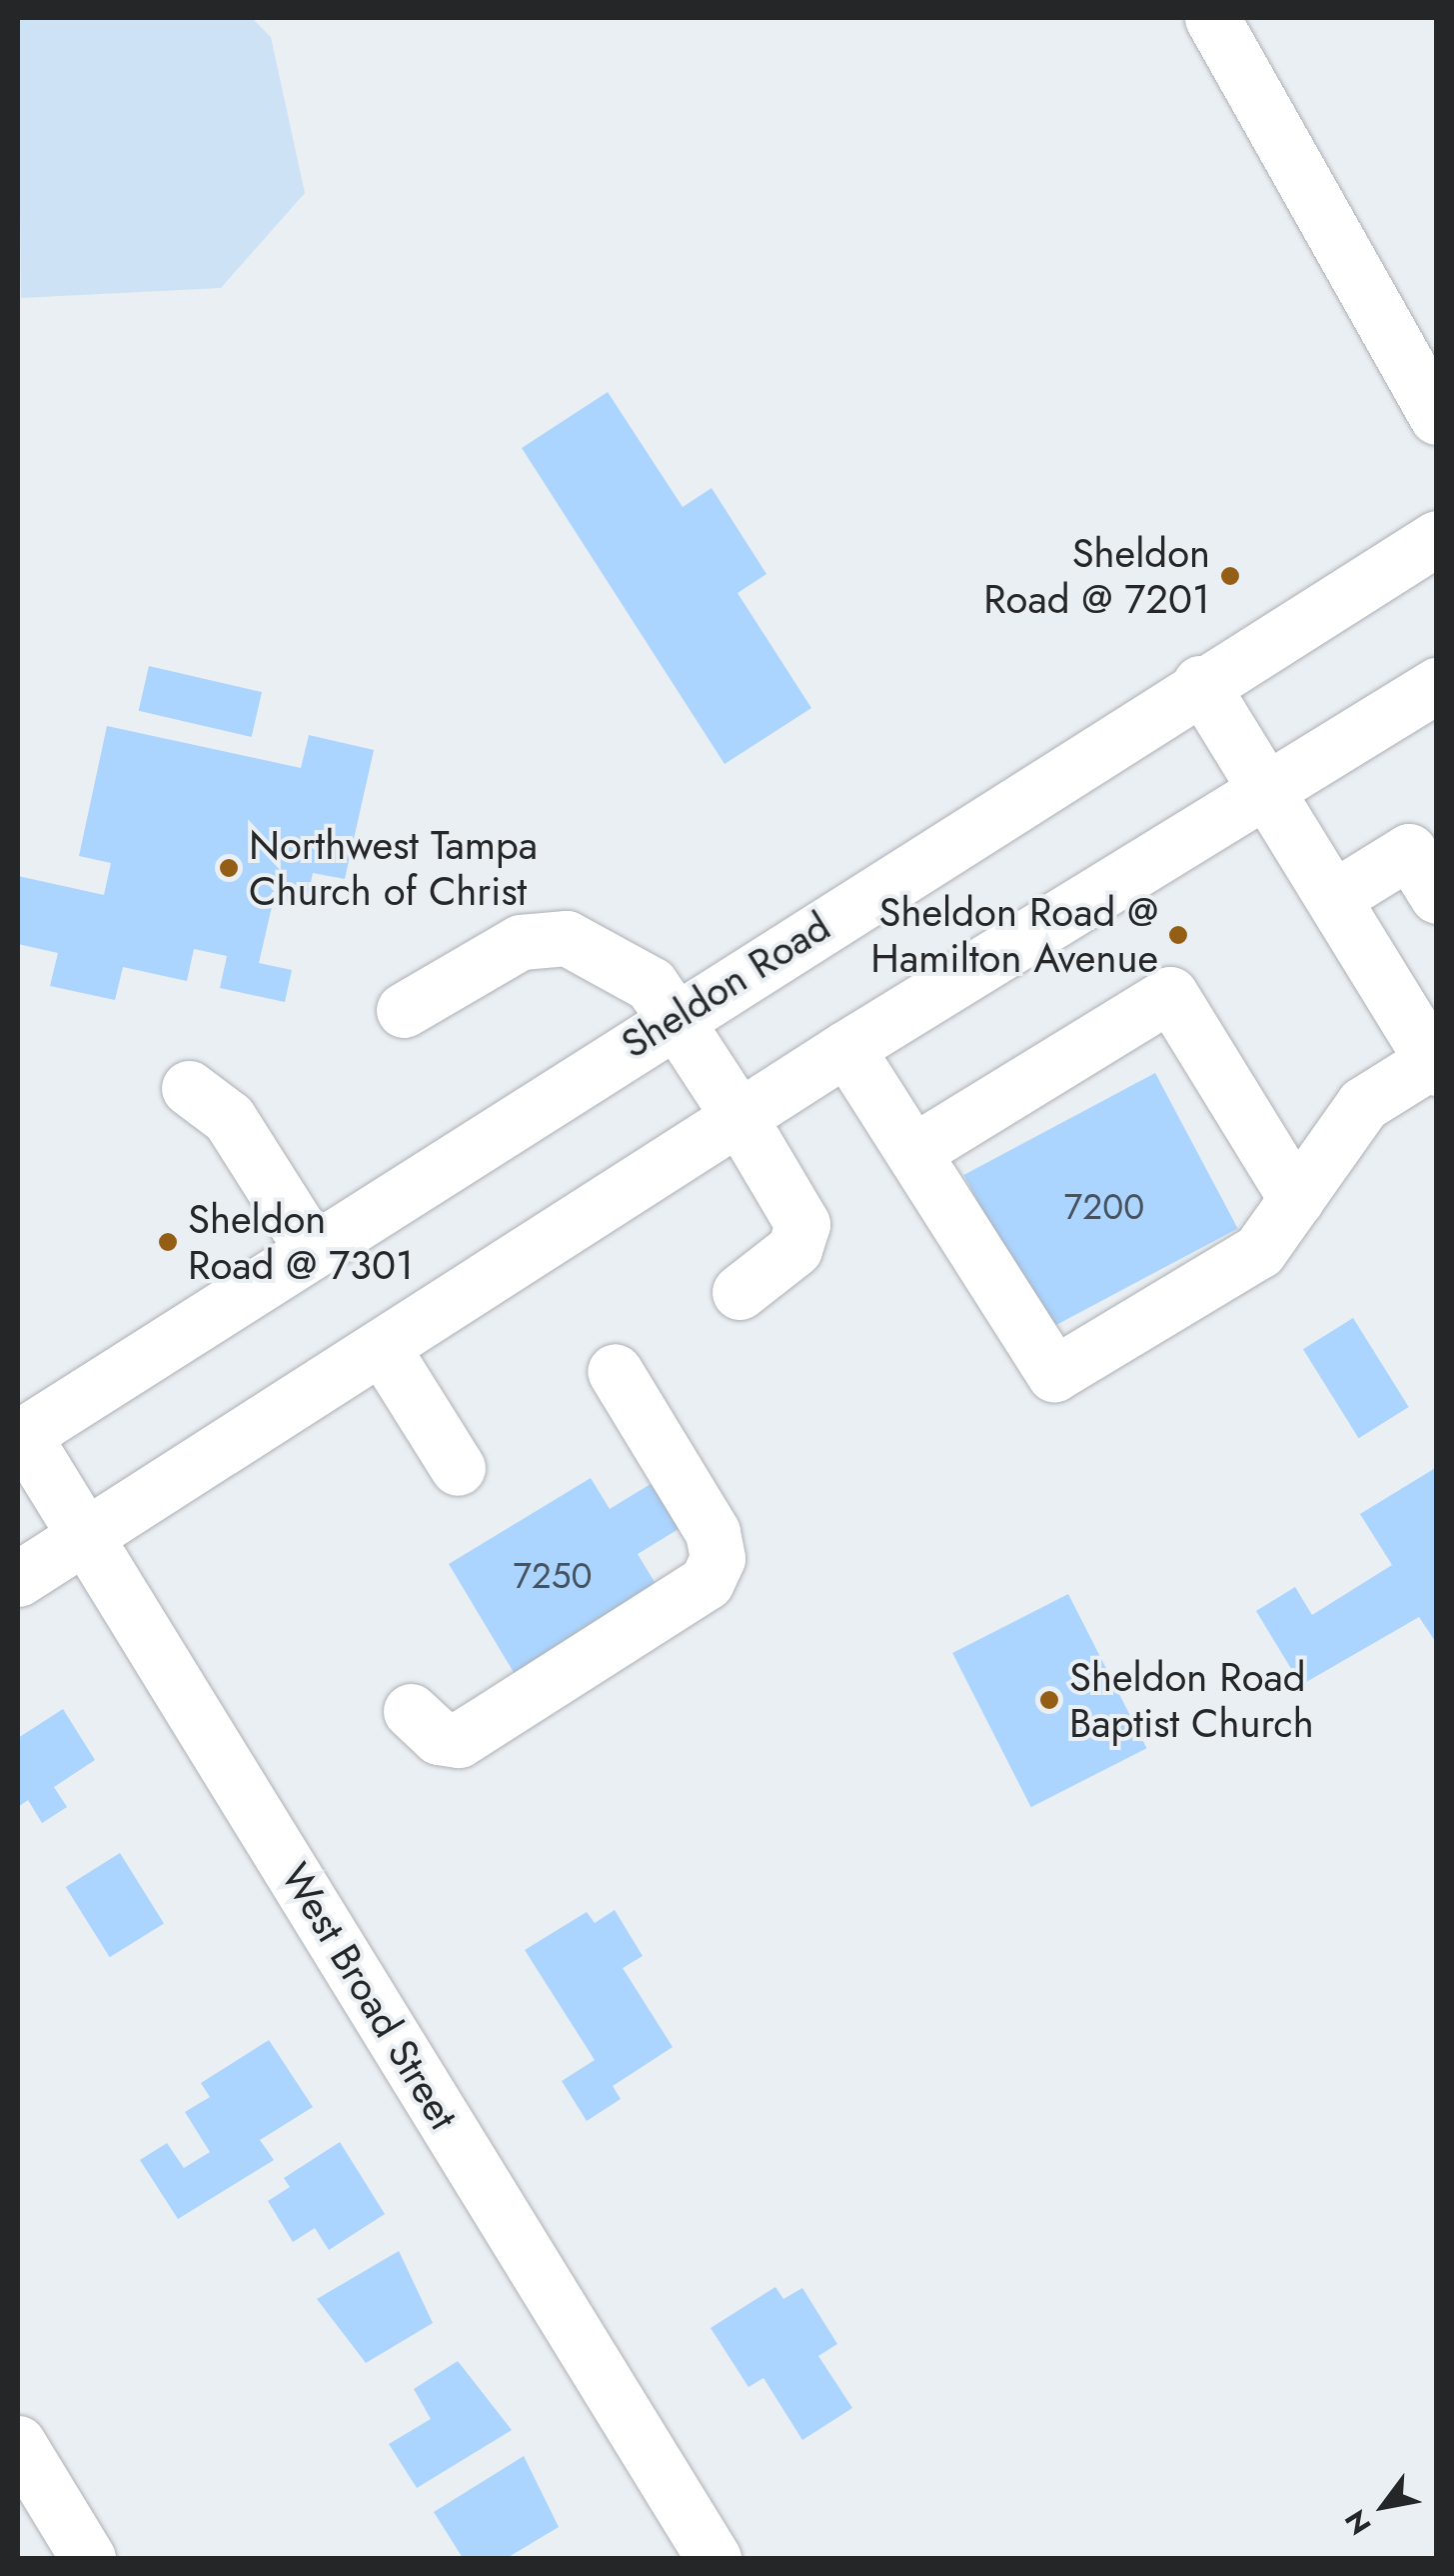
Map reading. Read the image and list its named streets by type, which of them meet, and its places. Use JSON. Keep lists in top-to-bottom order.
{
  "streets": {
    "main road": ["Sheldon Road", "West Broad Street"]
  },
  "crossings": [
    ["Sheldon Road", "West Broad Street"]
  ],
  "places": [
    "Sheldon Road @ 7201",
    "Northwest Tampa Church of Christ",
    "Sheldon Road @ Hamilton Avenue",
    "Sheldon Road @ 7301",
    "Sheldon Road Baptist Church"
  ],
  "house_numbers": ["7200", "7250"],
  "north": "bottom left"
}
